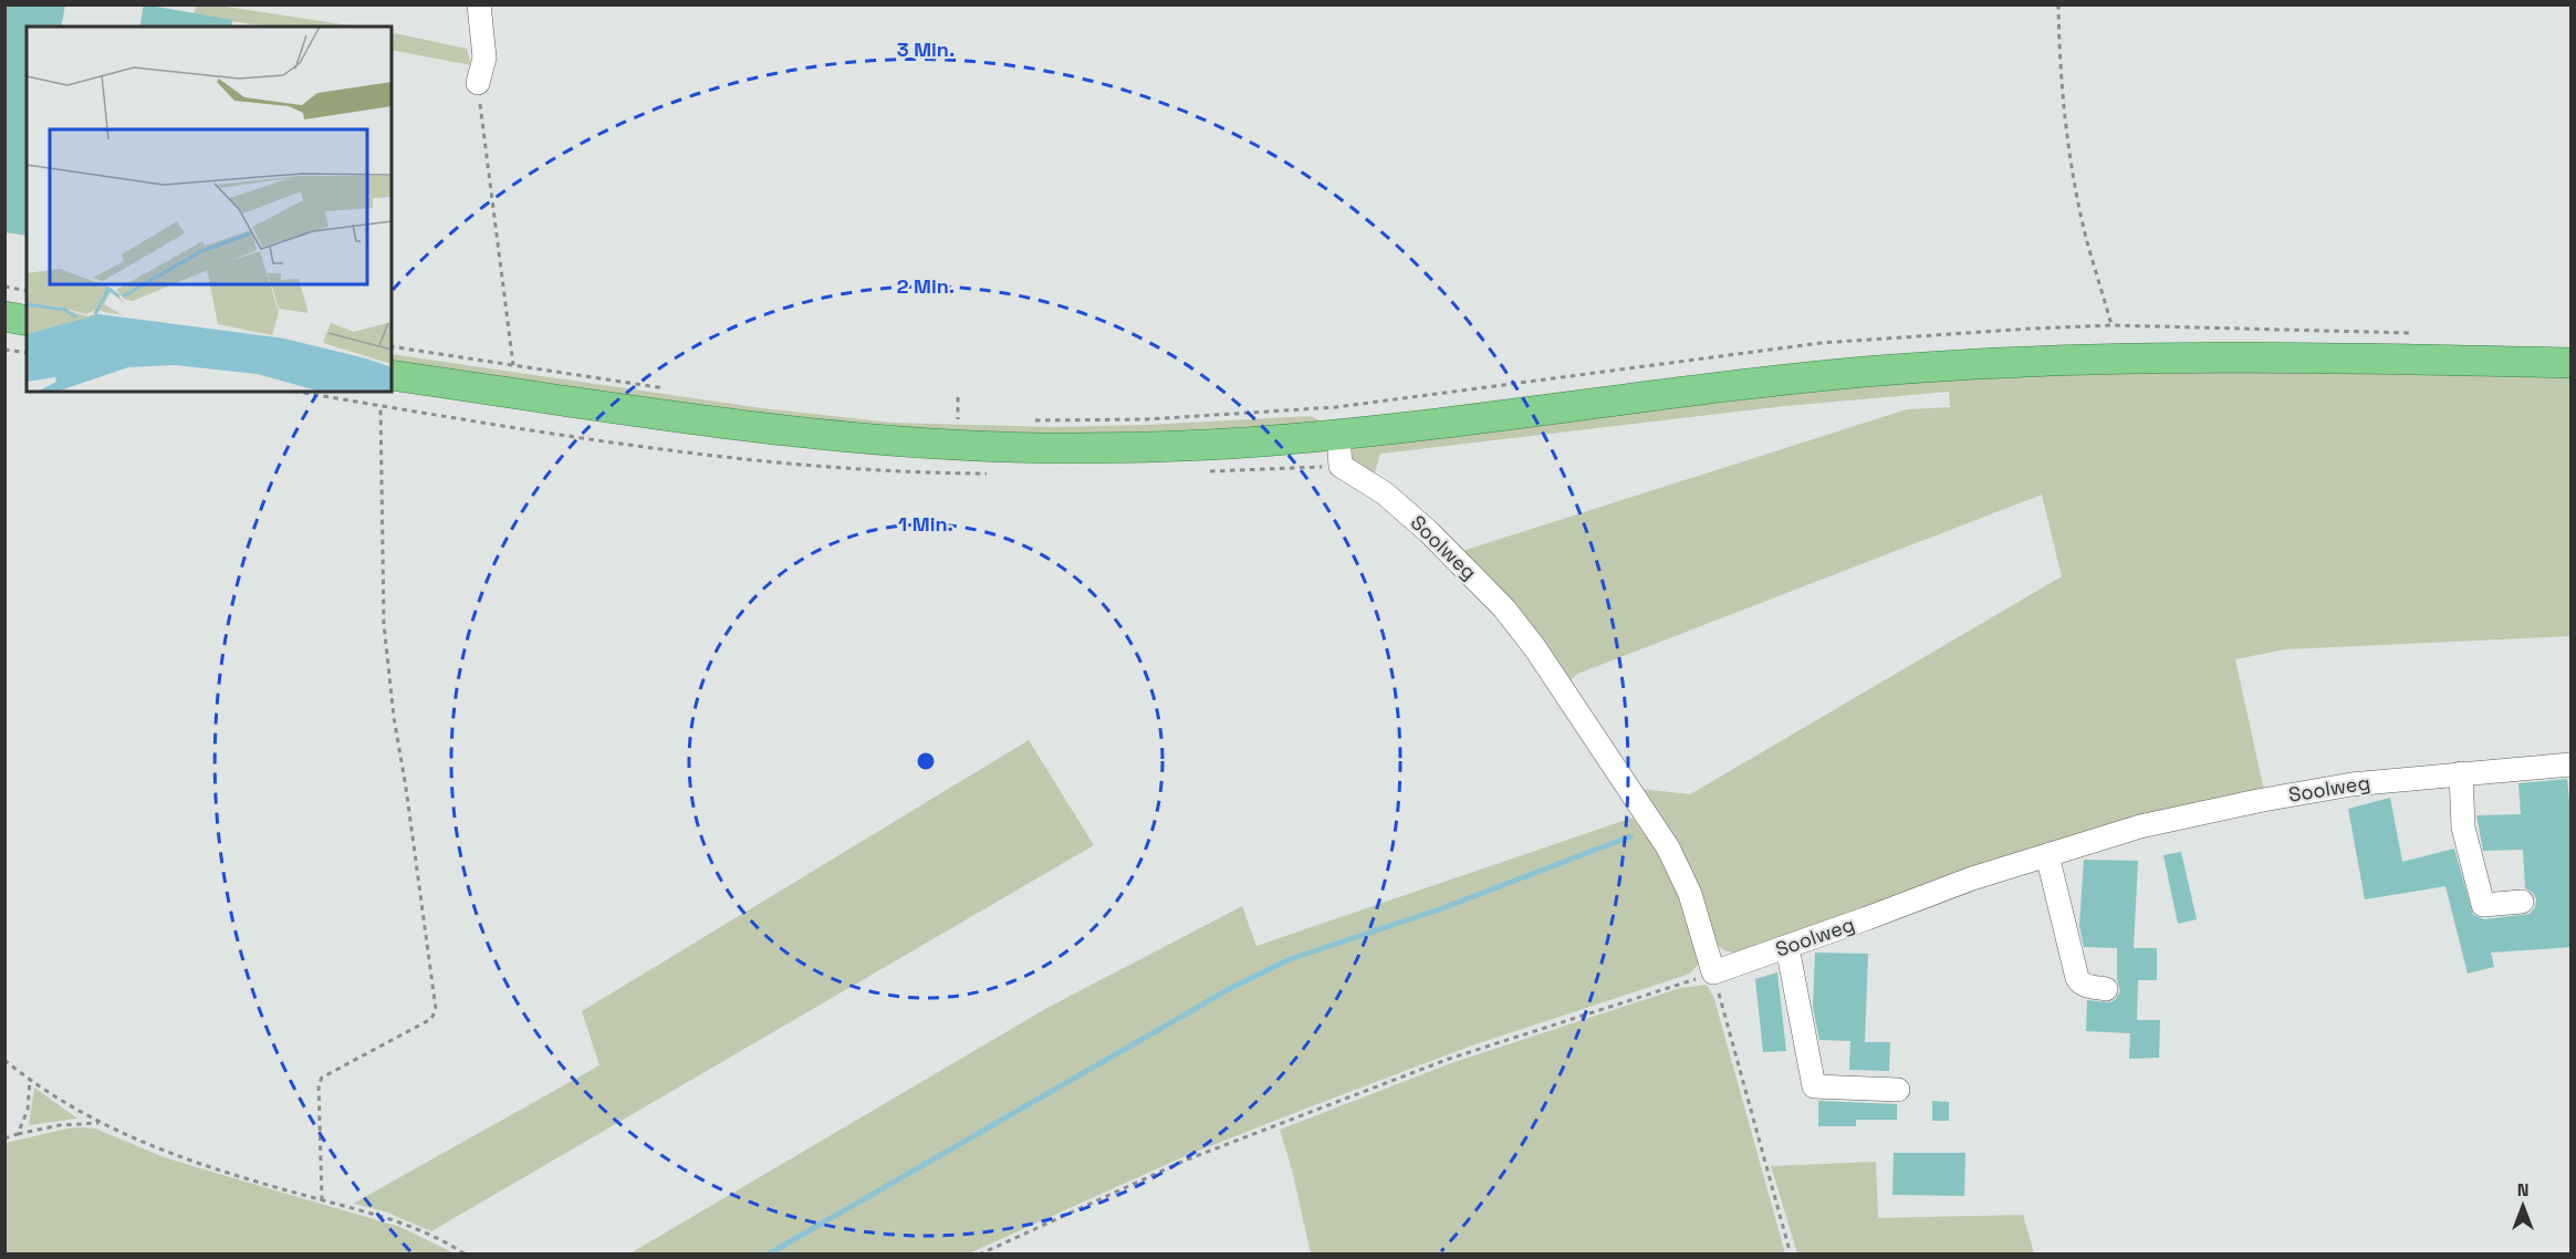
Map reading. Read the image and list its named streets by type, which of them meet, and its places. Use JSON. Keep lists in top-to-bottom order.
{
  "streets": {
    "street": ["Soolweg"]
  },
  "north": "top",
  "rings": ["3 Min.", "2 Min.", "1 Min."]
}
